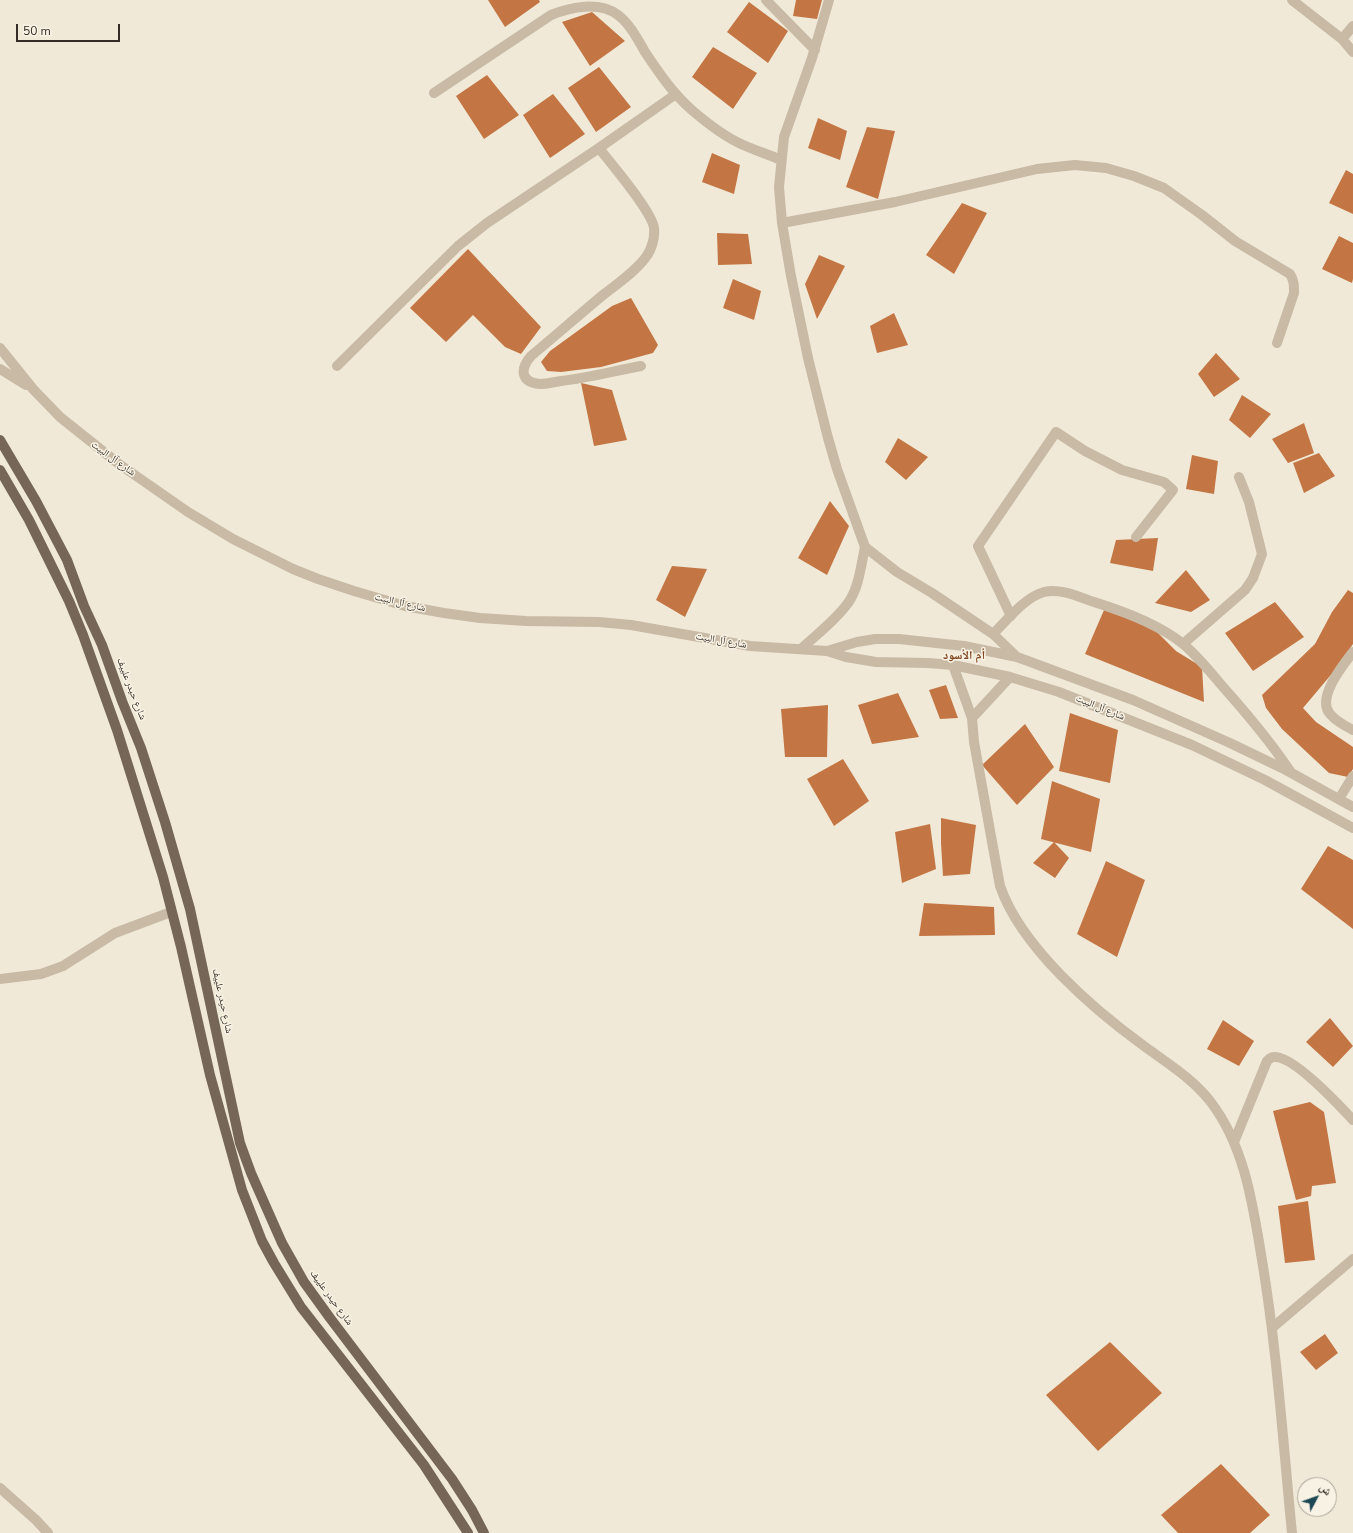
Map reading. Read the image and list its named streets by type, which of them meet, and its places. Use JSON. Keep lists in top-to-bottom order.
{
  "streets": {
    "main road": ["شارع حيدر علييف"],
    "street": ["شارع آل البيت"]
  },
  "districts": ["أم الأسود"],
  "scale_bar": "50 m",
  "north": "top right"
}
